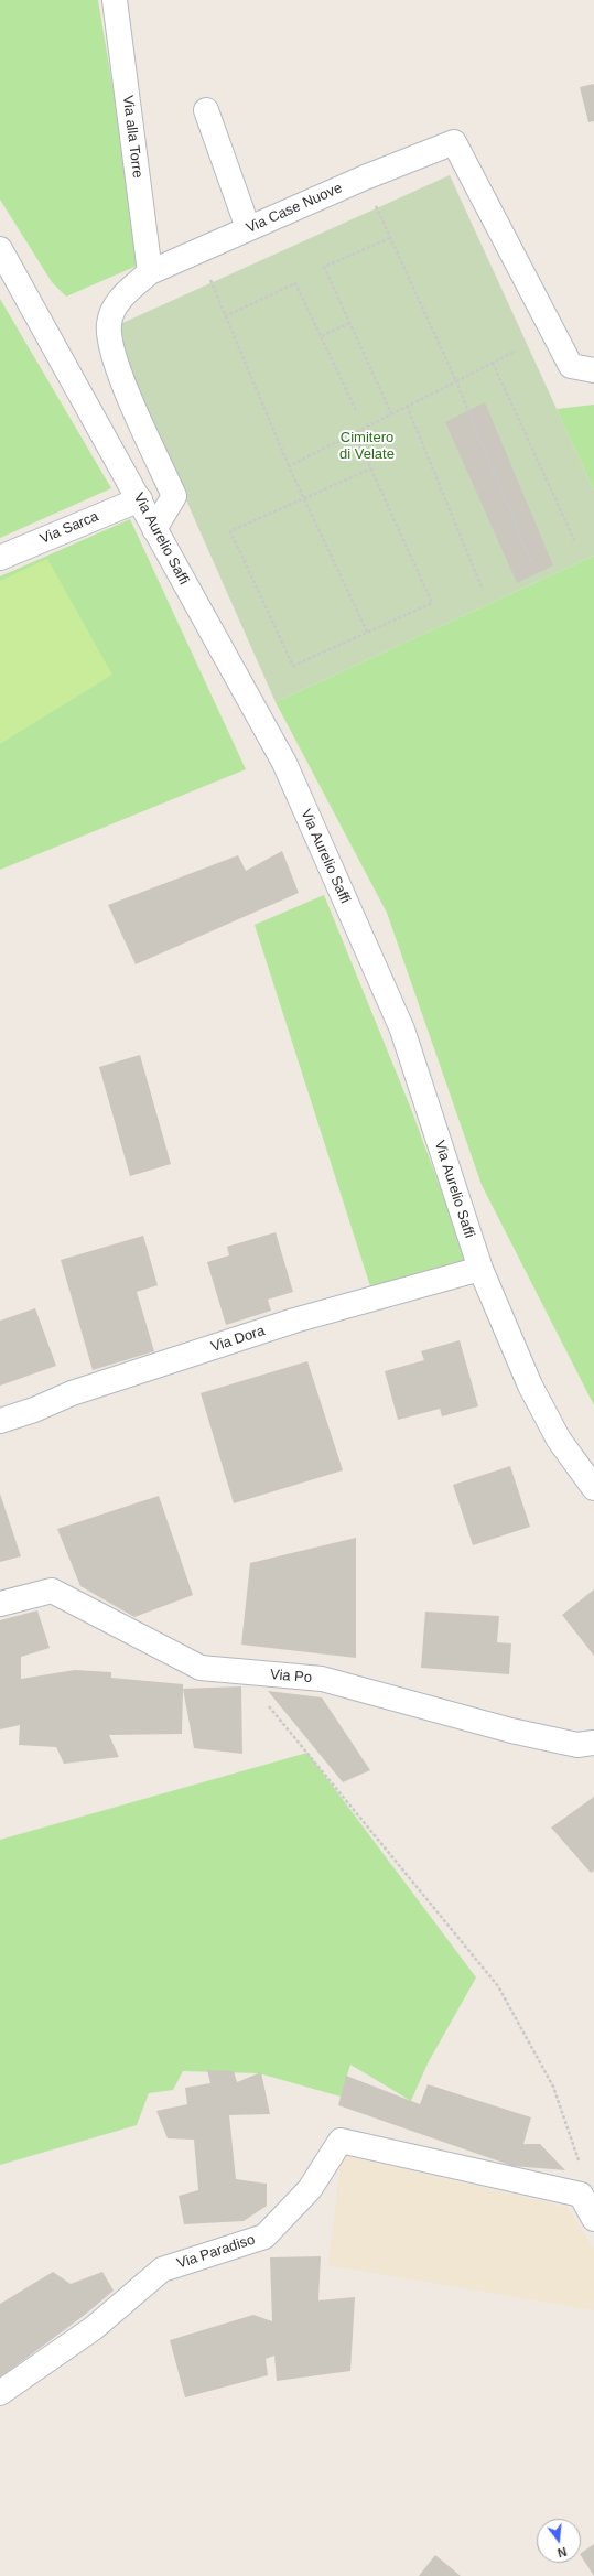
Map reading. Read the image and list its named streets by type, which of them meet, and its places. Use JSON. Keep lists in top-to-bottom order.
{
  "streets": {
    "street": [
      "Via alla Torre",
      "Via Case Nuove",
      "Via Sarca",
      "Via Aurelio Saffi",
      "Via Dora",
      "Via Po",
      "Via Paradiso"
    ]
  },
  "crossings": [
    ["Via alla Torre", "Via Case Nuove"],
    ["Via Case Nuove", "Via Aurelio Saffi"],
    ["Via Sarca", "Via Aurelio Saffi"],
    ["Via Aurelio Saffi", "Via Dora"]
  ],
  "parks": ["Cimitero di Velate"],
  "north": "bottom"
}
